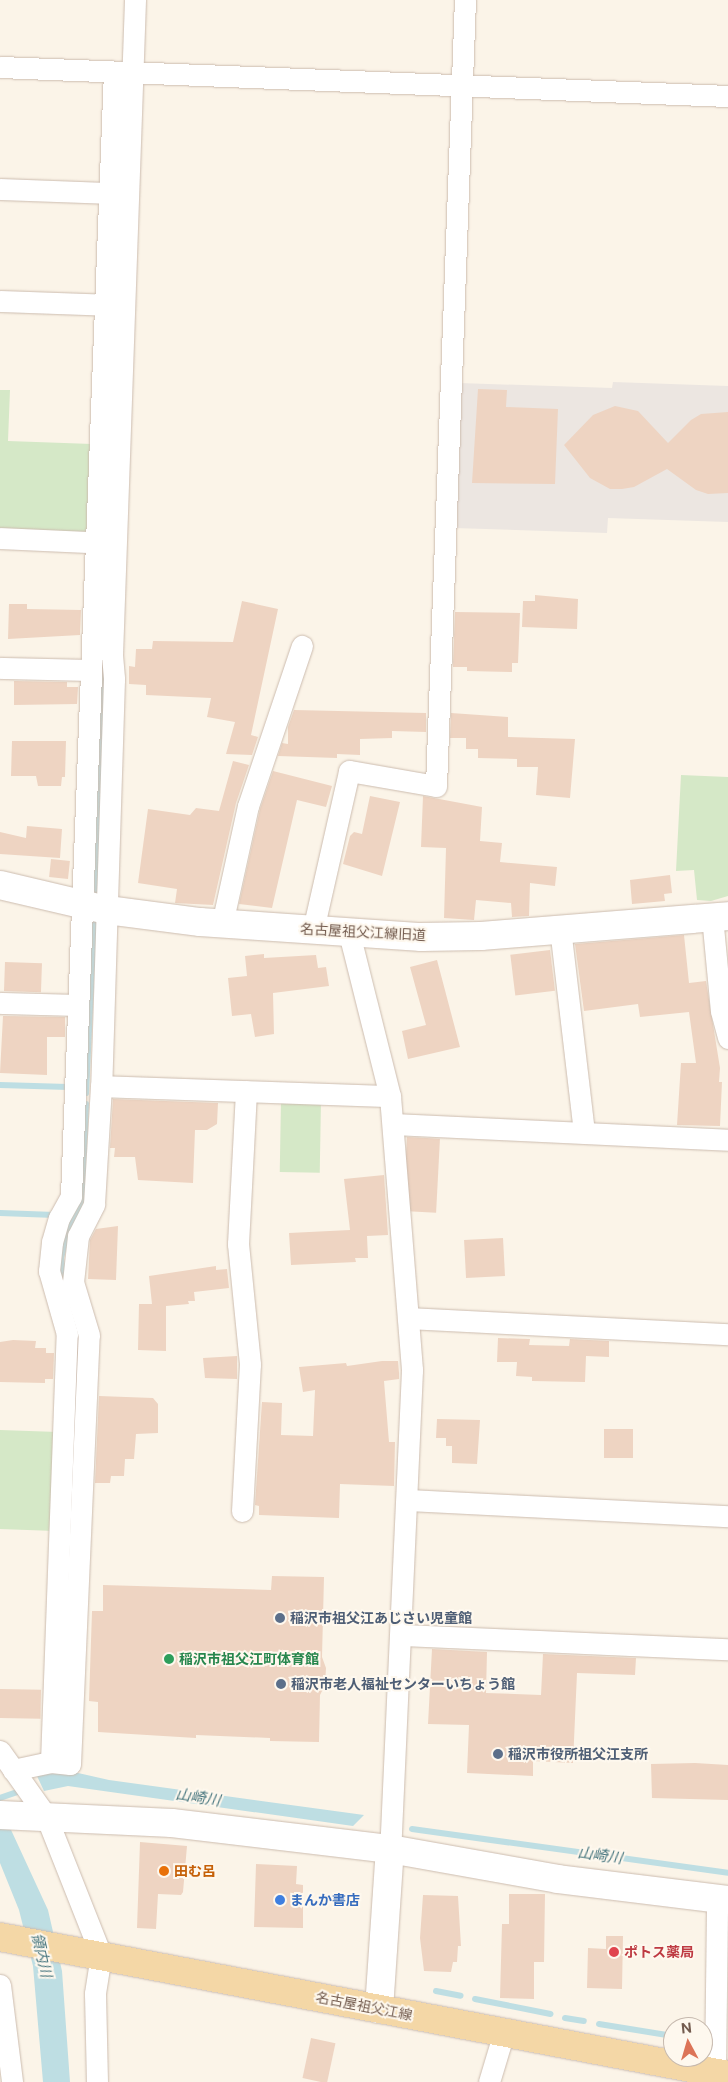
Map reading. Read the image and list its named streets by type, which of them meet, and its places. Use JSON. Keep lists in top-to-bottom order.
{
  "streets": {
    "main road": ["名古屋祖父江線"],
    "street": ["名古屋祖父江線旧道"]
  },
  "water": ["山崎川", "領内川"],
  "places": [
    "稲沢市祖父江あじさい児童館",
    "稲沢市祖父江町体育館",
    "稲沢市老人福祉センターいちょう館",
    "稲沢市役所祖父江支所",
    "田む呂",
    "まんか書店",
    "ポトス薬局"
  ],
  "north": "top"
}
